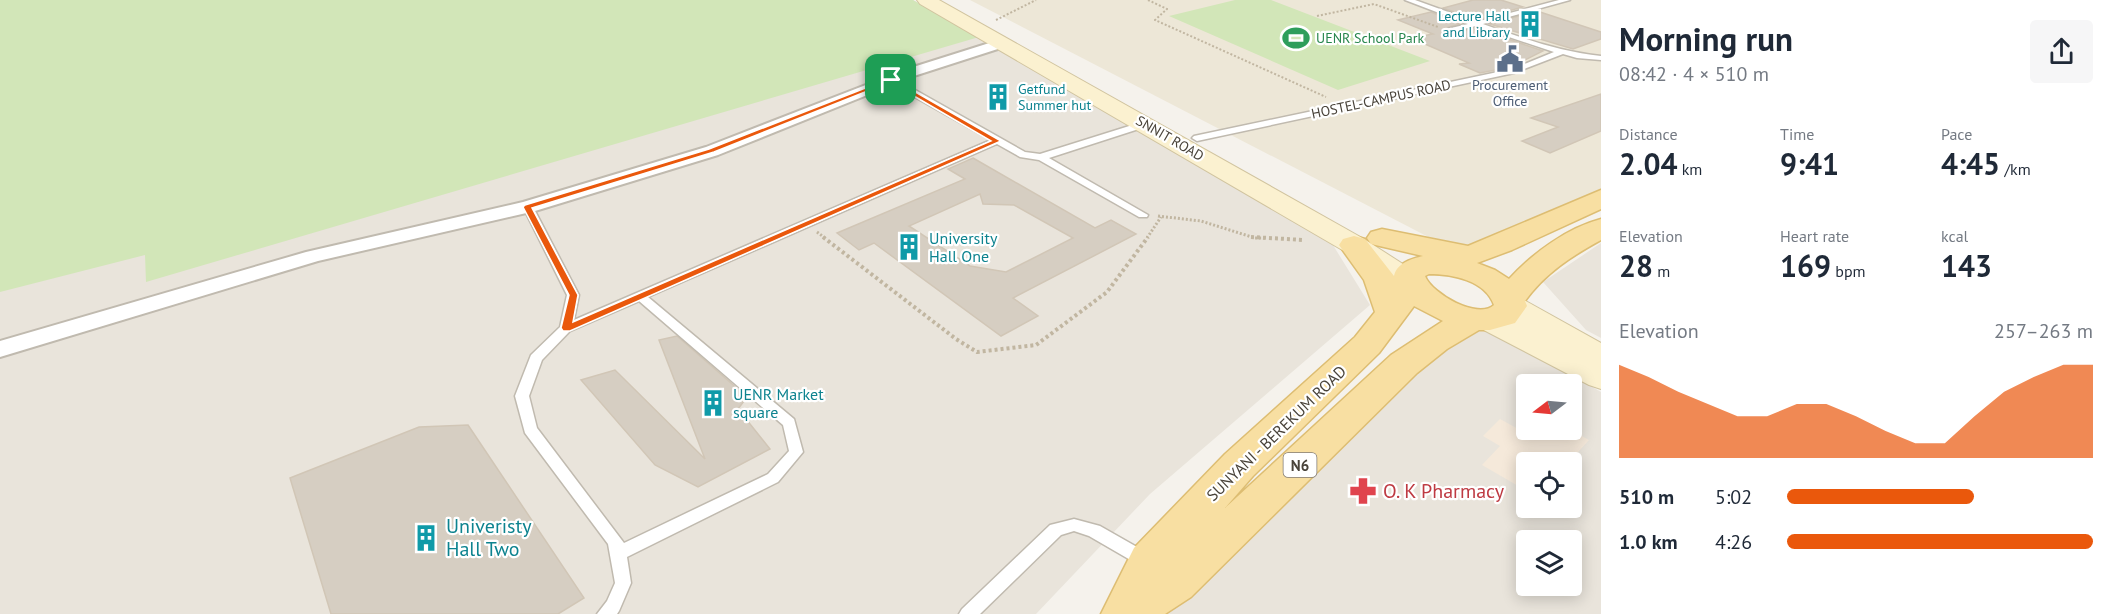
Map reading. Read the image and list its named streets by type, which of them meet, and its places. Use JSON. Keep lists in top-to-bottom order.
{
  "streets": {
    "main road": ["SUNYANI - BEREKUM ROAD", "N6"],
    "street": ["SNNIT ROAD"],
    "lane": ["HOSTEL-CAMPUS ROAD"]
  },
  "crossings": [
    ["HOSTEL-CAMPUS ROAD", "SNNIT ROAD"],
    ["SNNIT ROAD", "SUNYANI - BEREKUM ROAD"],
    ["SUNYANI - BEREKUM ROAD", "N6"]
  ],
  "places": {
    "building": [
      "Lecture Hall and Library",
      "Getfund Summer hut",
      "University Hall One",
      "UENR Market square",
      "Univeristy Hall Two"
    ],
    "sports": ["UENR School Park"],
    "public building": ["Procurement Office"],
    "pharmacy": ["O. K Pharmacy"]
  },
  "north": "left",
  "page": {
    "heading": ["Morning run", "08:42 · 4 × 510 m"],
    "stats": [
      ["Distance", "2.04 km"],
      ["Time", "9:41"],
      ["Pace", "4:45 /km"],
      ["Elevation", "28 m"],
      ["Heart rate", "169 bpm"],
      ["kcal", "143"]
    ],
    "chart": ["Elevation", "257–263 m"],
    "list": [
      {
        "name": "510 m",
        "note": "5:02"
      },
      {
        "name": "1.0 km",
        "note": "4:26"
      }
    ]
  }
}
